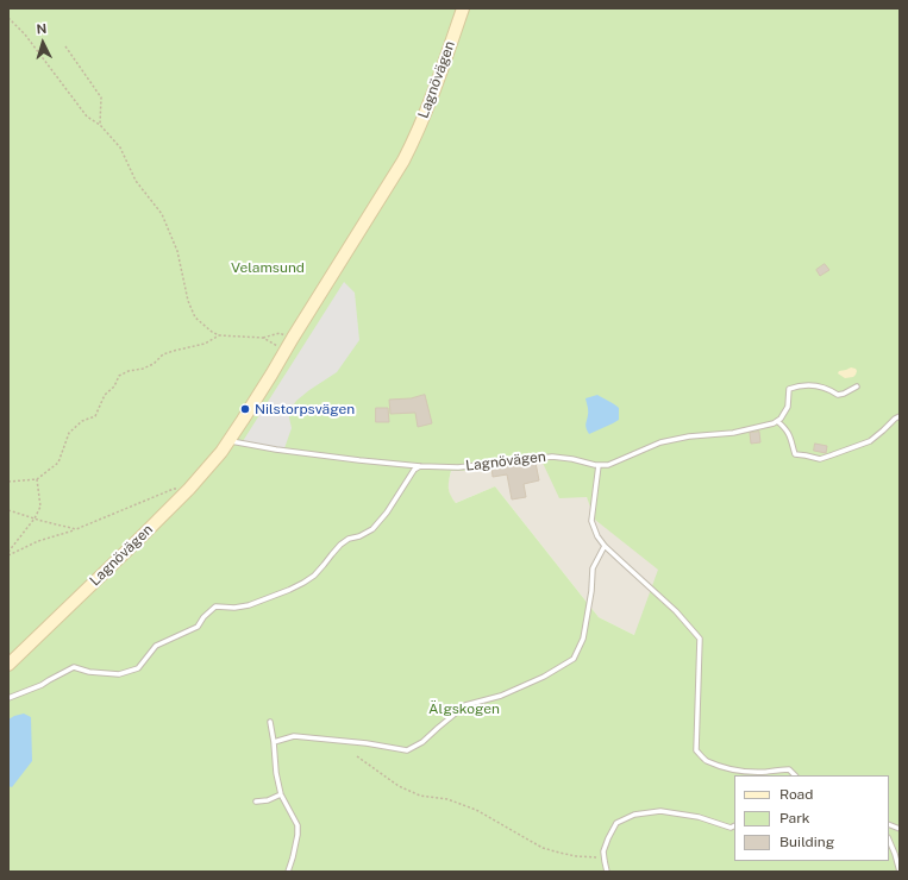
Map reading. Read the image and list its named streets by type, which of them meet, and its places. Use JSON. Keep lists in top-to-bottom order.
{
  "streets": {
    "street": ["Lagnövägen"]
  },
  "parks": ["Velamsund", "Älgskogen"],
  "places": ["Nilstorpsvägen"],
  "legend": ["Road", "Park", "Building"],
  "north": "top"
}
